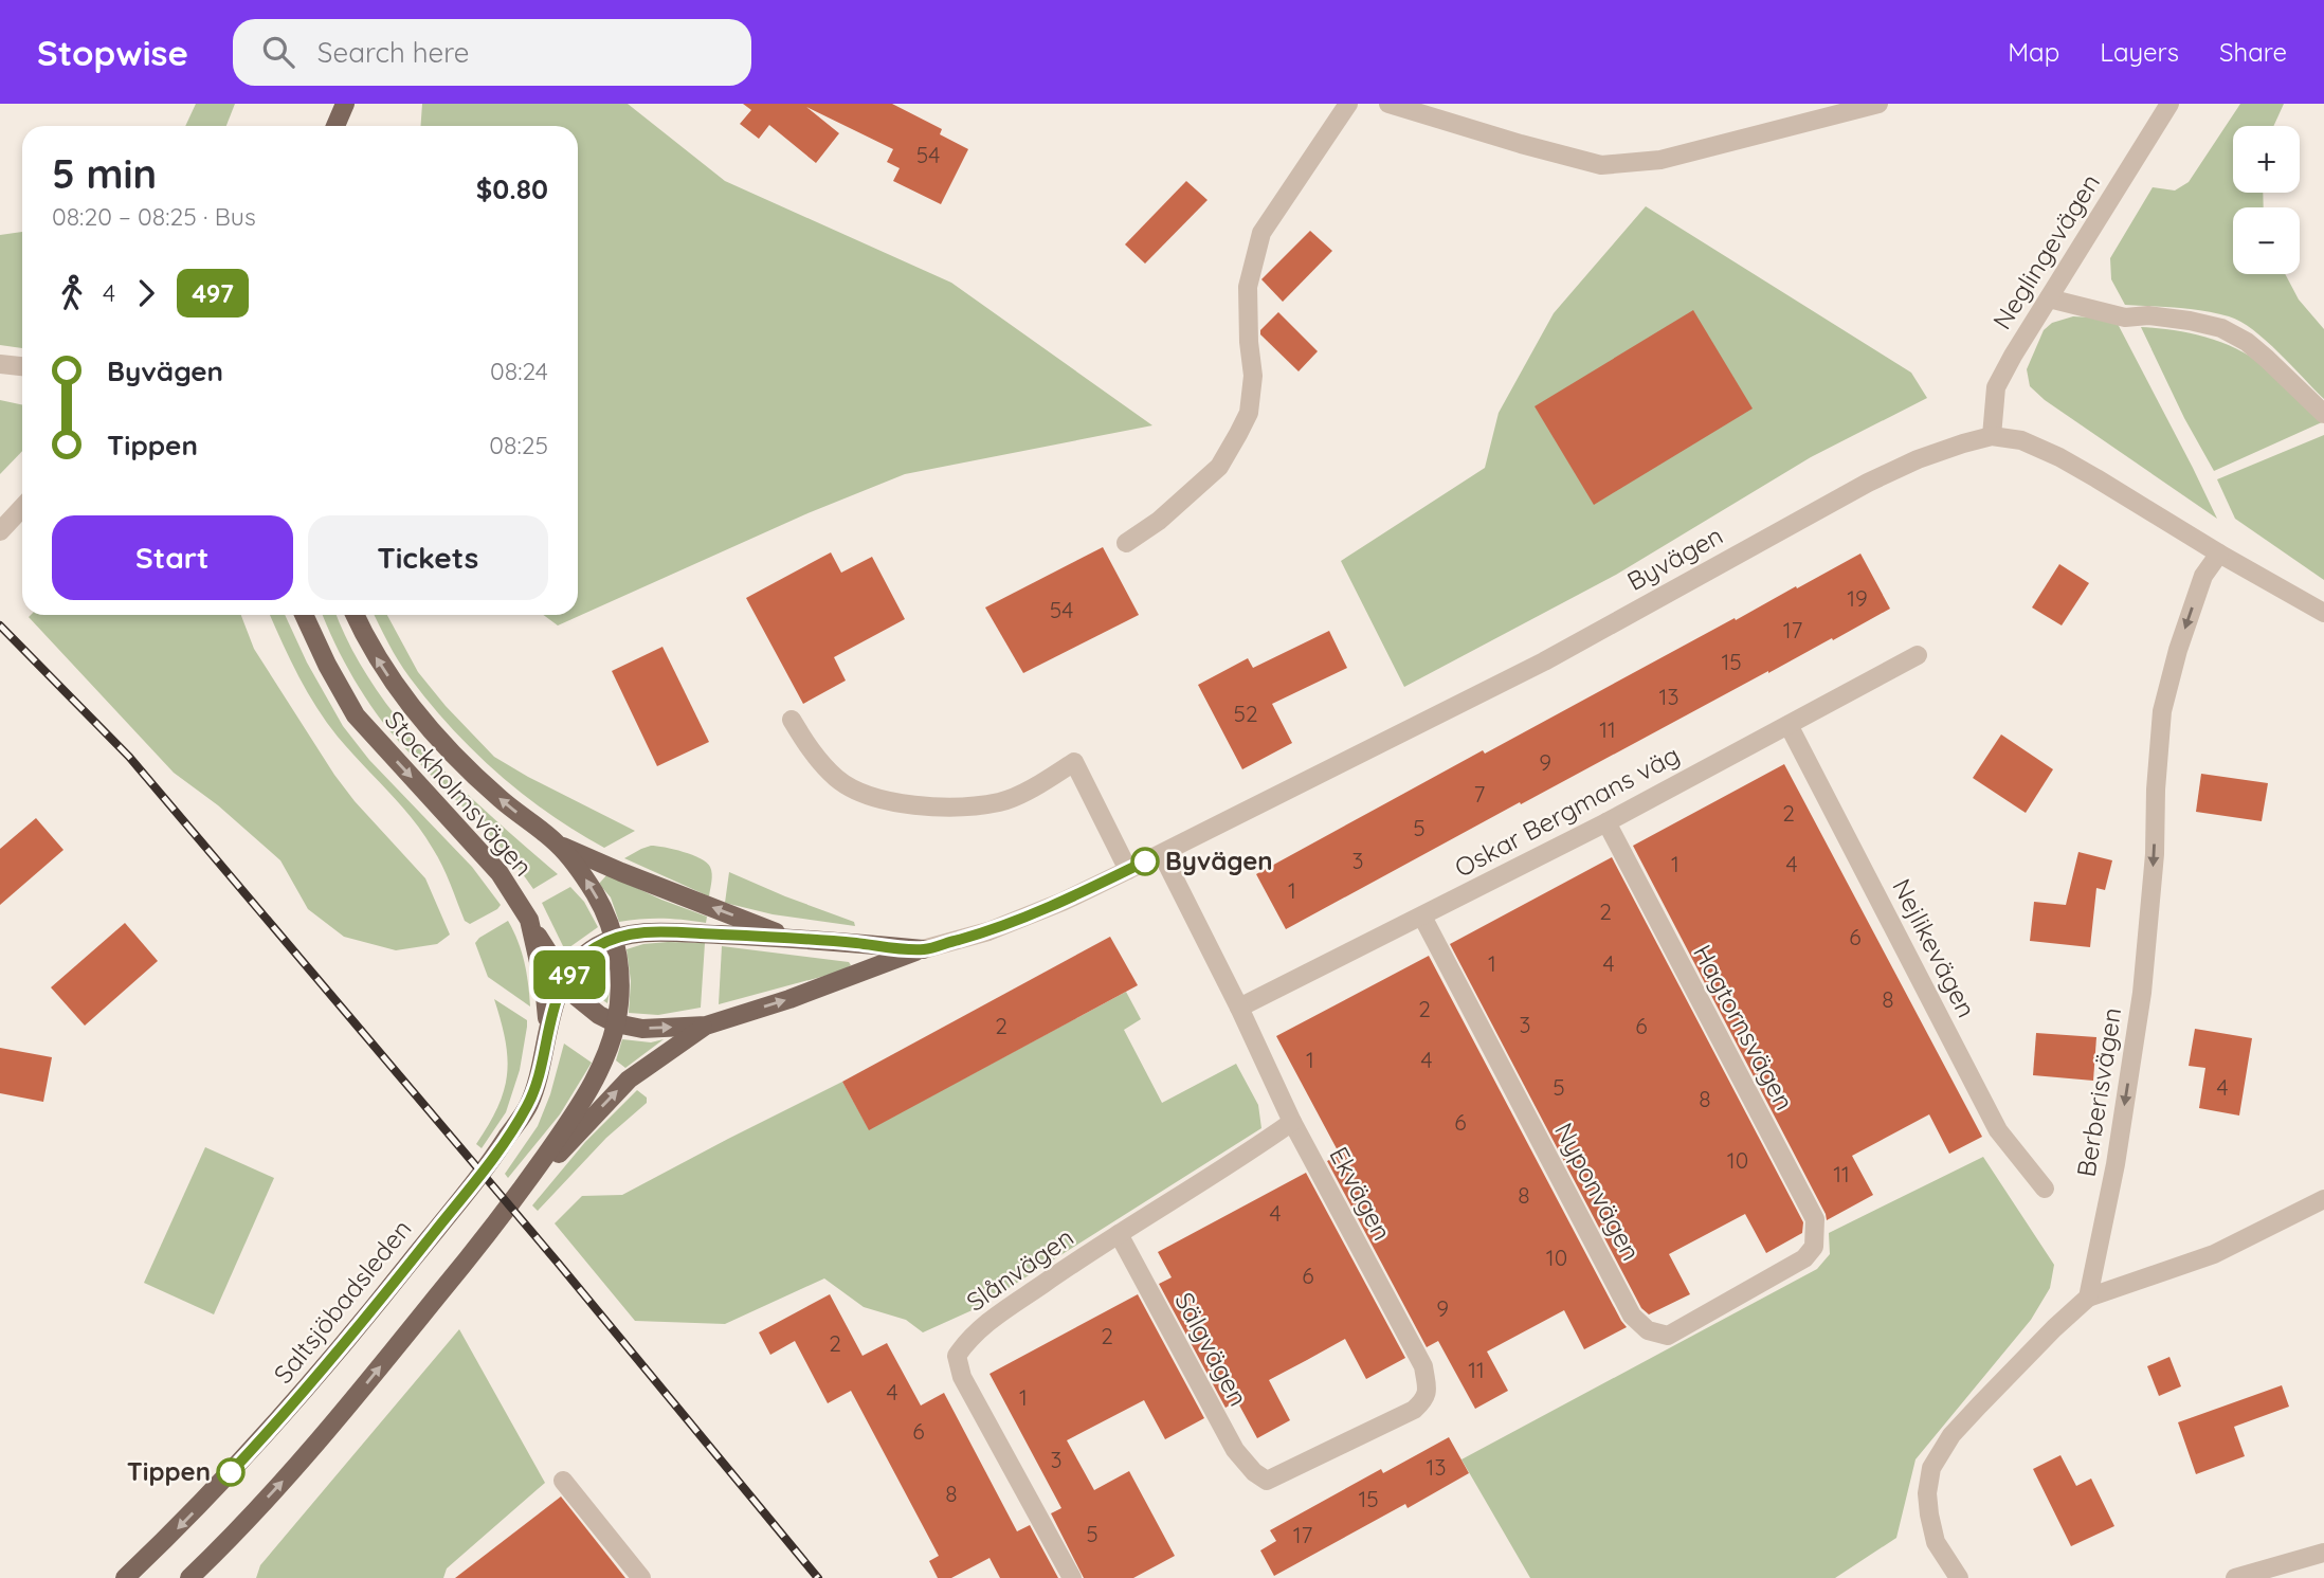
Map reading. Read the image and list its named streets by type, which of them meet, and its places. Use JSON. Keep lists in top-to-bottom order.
{
  "streets": {
    "main road": ["Stockholmsvägen", "Saltsjöbadsleden"],
    "street": [
      "Neglingevägen",
      "Byvägen",
      "Oskar Bergmans väg",
      "Nejlikevägen",
      "Hagtornsvägen",
      "Berberisvägen",
      "Nyponvägen",
      "Ekvägen",
      "Slånvägen",
      "Sälgvägen"
    ]
  },
  "crossings": [
    ["Neglingevägen", "Byvägen"],
    ["Byvägen", "Berberisvägen"],
    ["Byvägen", "Ekvägen"],
    ["Stockholmsvägen", "Saltsjöbadsleden"],
    ["Oskar Bergmans väg", "Nejlikevägen"],
    ["Oskar Bergmans väg", "Hagtornsvägen"],
    ["Oskar Bergmans väg", "Nyponvägen"],
    ["Oskar Bergmans väg", "Ekvägen"],
    ["Hagtornsvägen", "Nyponvägen"],
    ["Ekvägen", "Slånvägen"],
    ["Ekvägen", "Sälgvägen"],
    ["Slånvägen", "Sälgvägen"]
  ],
  "one_way": ["Berberisvägen"],
  "places": ["Byvägen", "Tippen"],
  "lines": ["bus line 497"],
  "house_numbers": [
    "54",
    "19",
    "54",
    "17",
    "15",
    "13",
    "52",
    "11",
    "9",
    "7",
    "2",
    "5",
    "3",
    "1",
    "4",
    "1",
    "2",
    "6",
    "1",
    "4",
    "8",
    "2",
    "3",
    "2",
    "6",
    "1",
    "4",
    "5",
    "4",
    "8",
    "6",
    "10",
    "11",
    "8",
    "4",
    "10",
    "6",
    "9",
    "2",
    "2",
    "11",
    "4",
    "1",
    "6",
    "3",
    "13",
    "8",
    "15",
    "5",
    "17"
  ],
  "page": {
    "header": "Stopwise",
    "search": "Search here",
    "nav": ["Map", "Layers", "Share"],
    "on_map": "497",
    "map_buttons": ["+", "−"],
    "heading": ["5 min", "08:20 – 08:25 · Bus", "$0.80"],
    "legs": ["4", "497"],
    "list": [
      {
        "name": "Byvägen",
        "value": "08:24"
      },
      {
        "name": "Tippen",
        "value": "08:25"
      }
    ],
    "buttons": ["Start", "Tickets"]
  }
}
